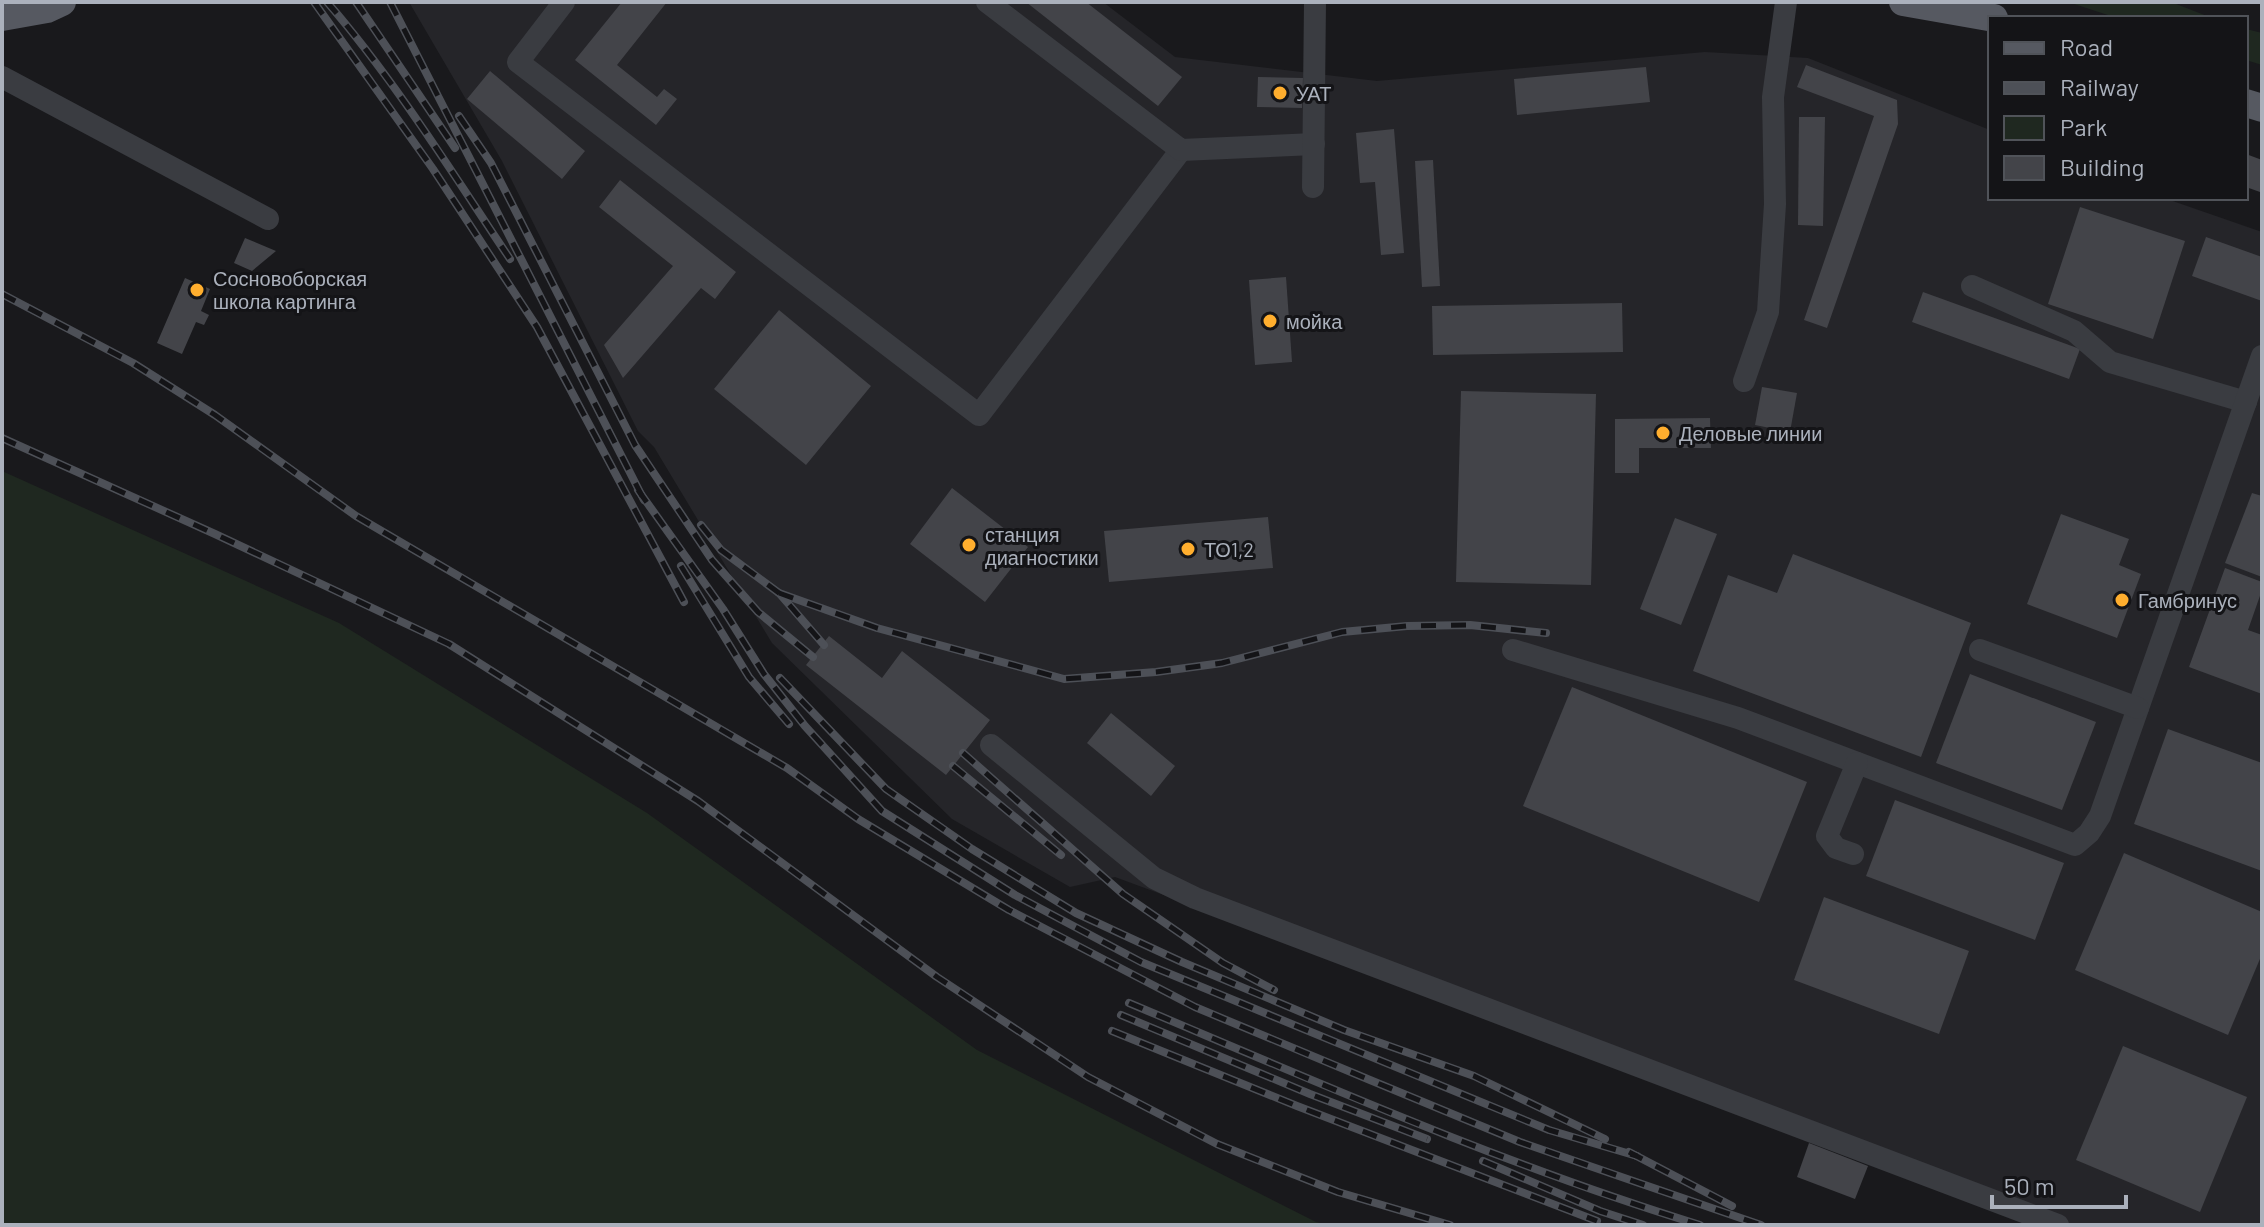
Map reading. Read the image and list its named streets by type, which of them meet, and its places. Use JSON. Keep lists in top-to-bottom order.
{
  "places": [
    "УАТ",
    "Сосновоборская школа картинга",
    "мойка",
    "Деловые линии",
    "станция диагностики",
    "ТО1,2",
    "Гамбринус"
  ],
  "legend": [
    "Road",
    "Railway",
    "Park",
    "Building"
  ],
  "scale_bar": "50 m"
}
